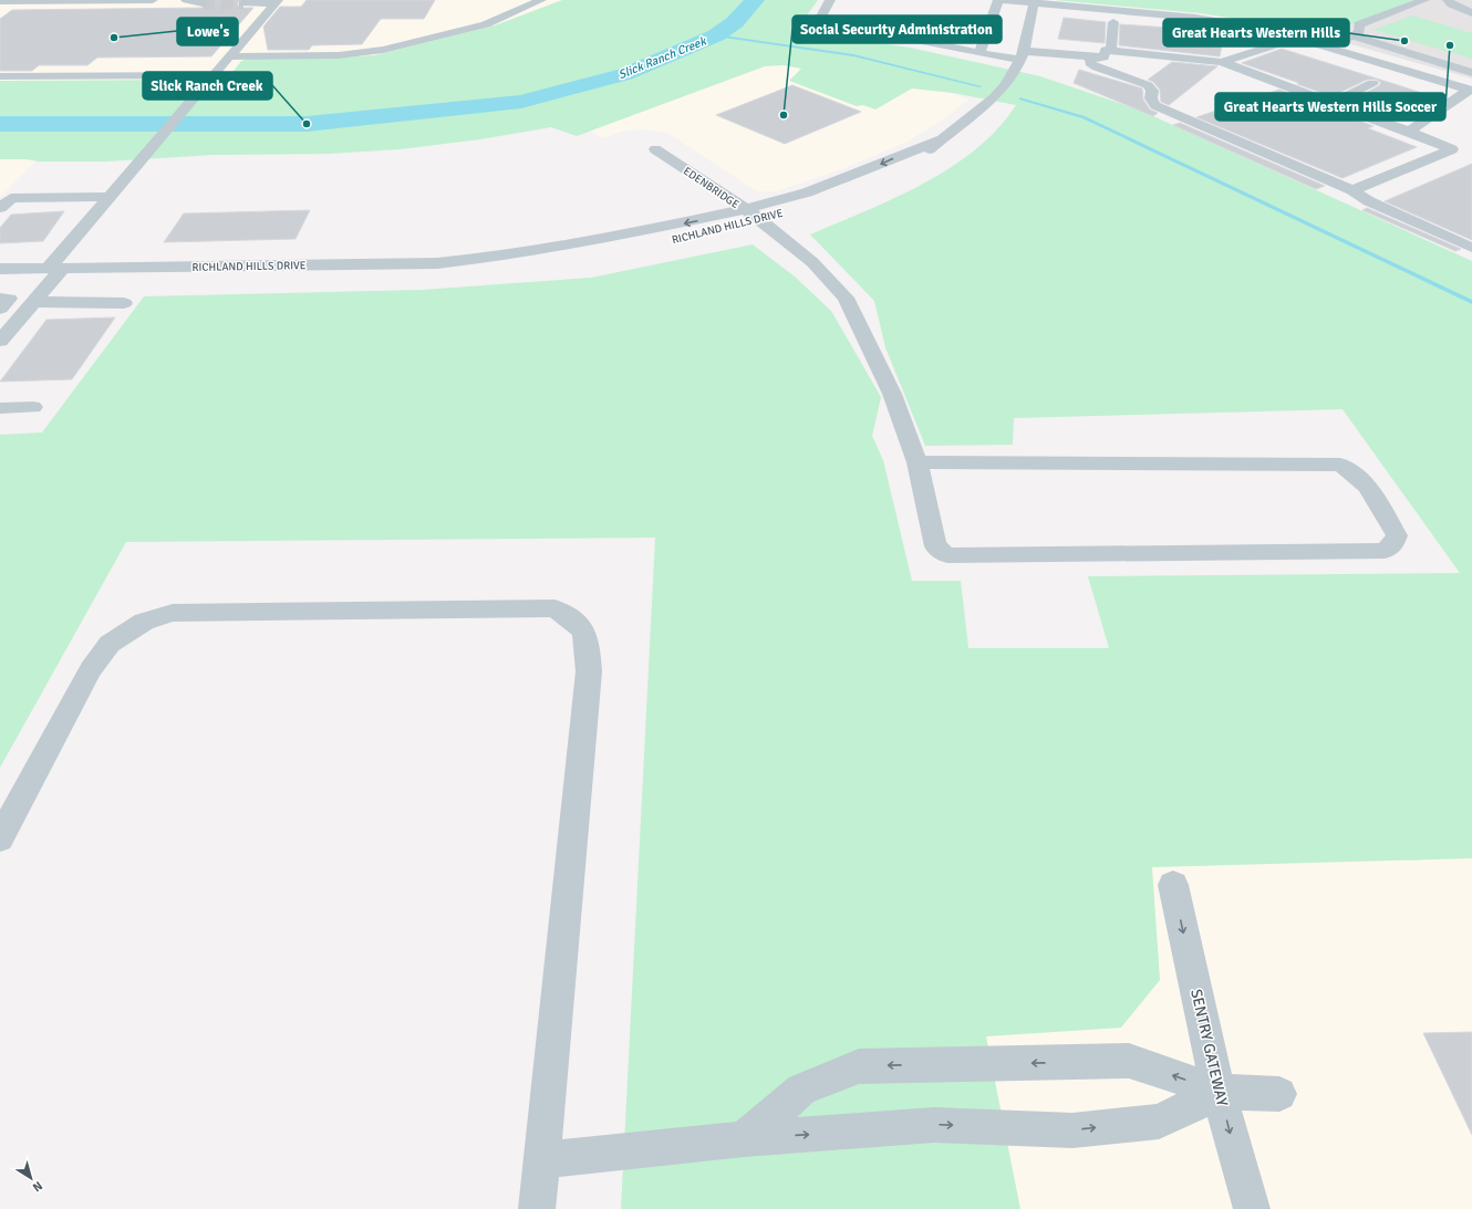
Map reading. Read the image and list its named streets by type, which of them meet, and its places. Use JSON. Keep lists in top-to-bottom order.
{
  "streets": {
    "street": ["EDENBRIDGE", "RICHLAND HILLS DRIVE", "SENTRY GATEWAY"]
  },
  "crossings": [
    ["EDENBRIDGE", "RICHLAND HILLS DRIVE"]
  ],
  "one_way": ["SENTRY GATEWAY"],
  "water": ["Slick Ranch Creek"],
  "places": [
    "Lowe's",
    "Great Hearts Western Hills",
    "Great Hearts Western Hills Soccer",
    "Social Security Administration",
    "Slick Ranch Creek"
  ],
  "north": "bottom right"
}
